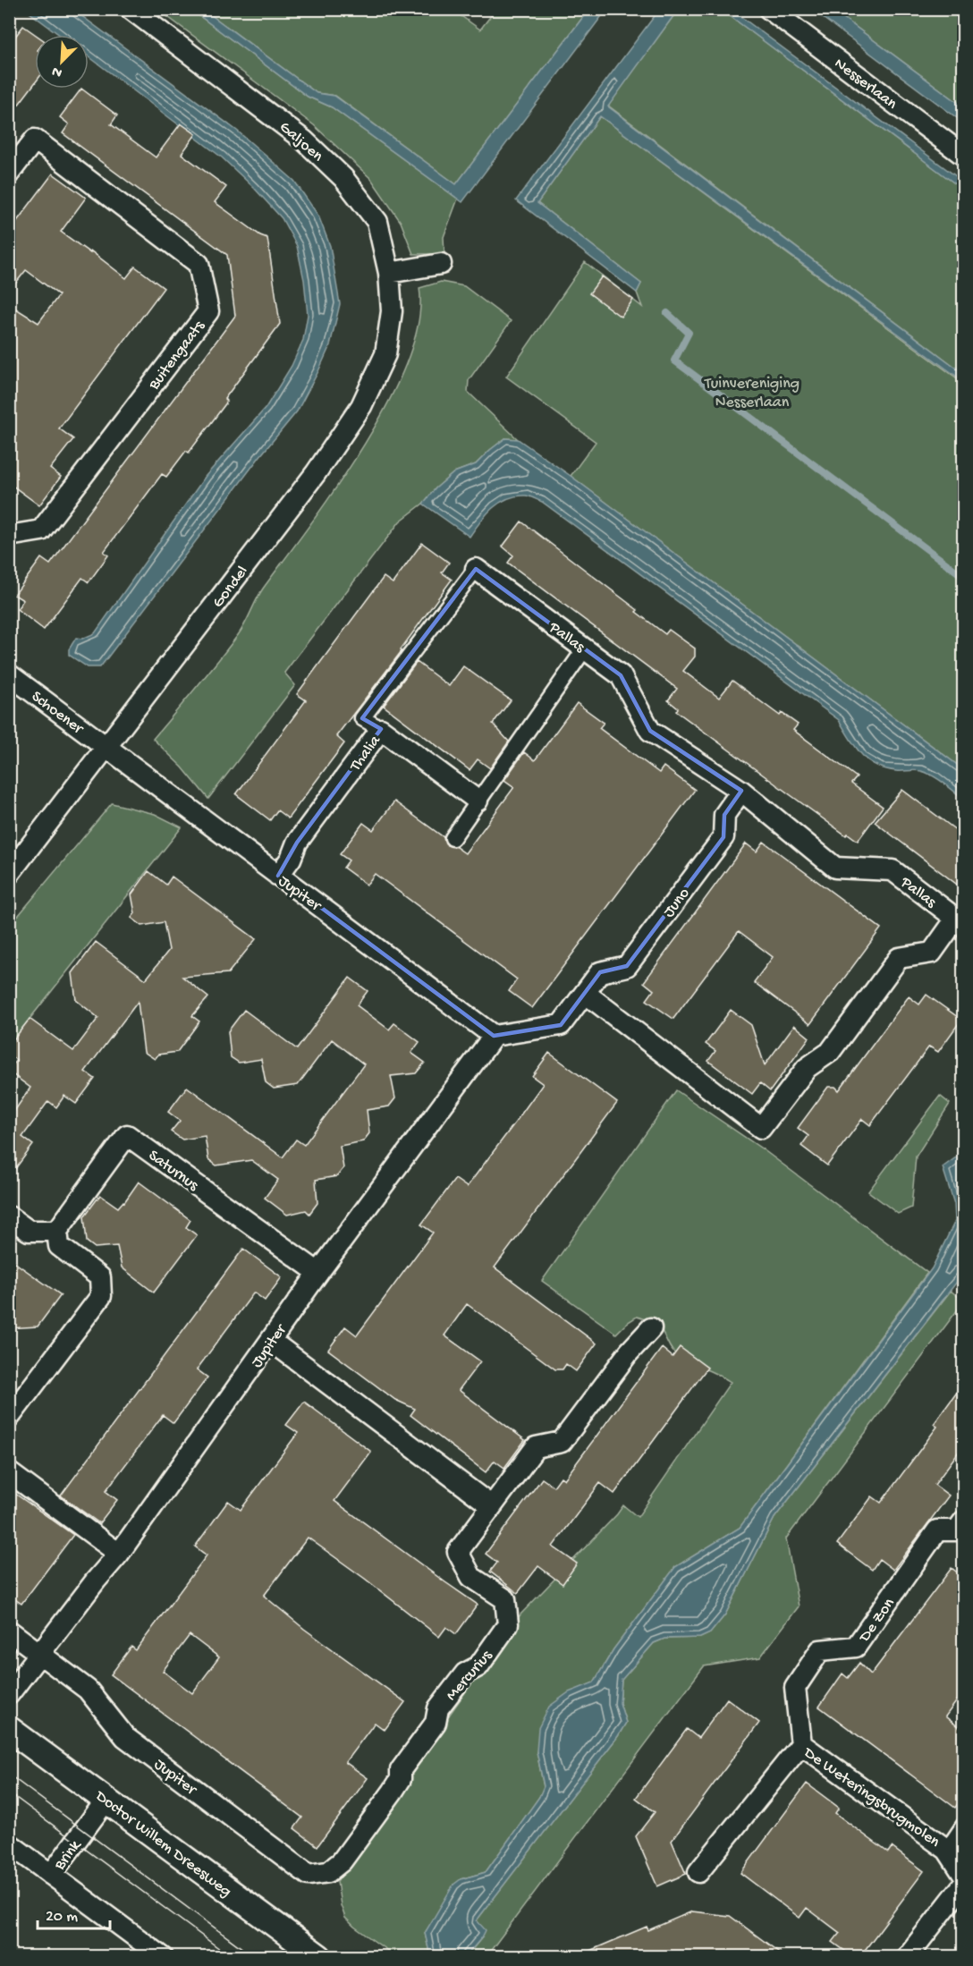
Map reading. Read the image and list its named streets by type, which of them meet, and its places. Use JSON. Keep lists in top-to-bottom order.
{
  "streets": {
    "street": [
      "Nesserlaan",
      "Galjoen",
      "Buitengaats",
      "Gondel",
      "Pallas",
      "Schoener",
      "Thalia",
      "Jupiter",
      "Juno",
      "Saturnus",
      "De Zon",
      "Mercurius",
      "De Weteringsbrugmolen",
      "Doctor Willem Dreesweg",
      "Brink"
    ]
  },
  "crossings": [
    ["Galjoen", "Gondel"],
    ["Gondel", "Schoener"],
    ["Gondel", "Jupiter"],
    ["Pallas", "Juno"],
    ["Schoener", "Jupiter"],
    ["Thalia", "Jupiter"],
    ["Jupiter", "Saturnus"],
    ["Jupiter", "Mercurius"],
    ["De Zon", "De Weteringsbrugmolen"],
    ["Doctor Willem Dreesweg", "Brink"]
  ],
  "parks": ["Tuinvereniging Nesserlaan"],
  "scale_bar": "20 m",
  "north": "bottom left"
}
